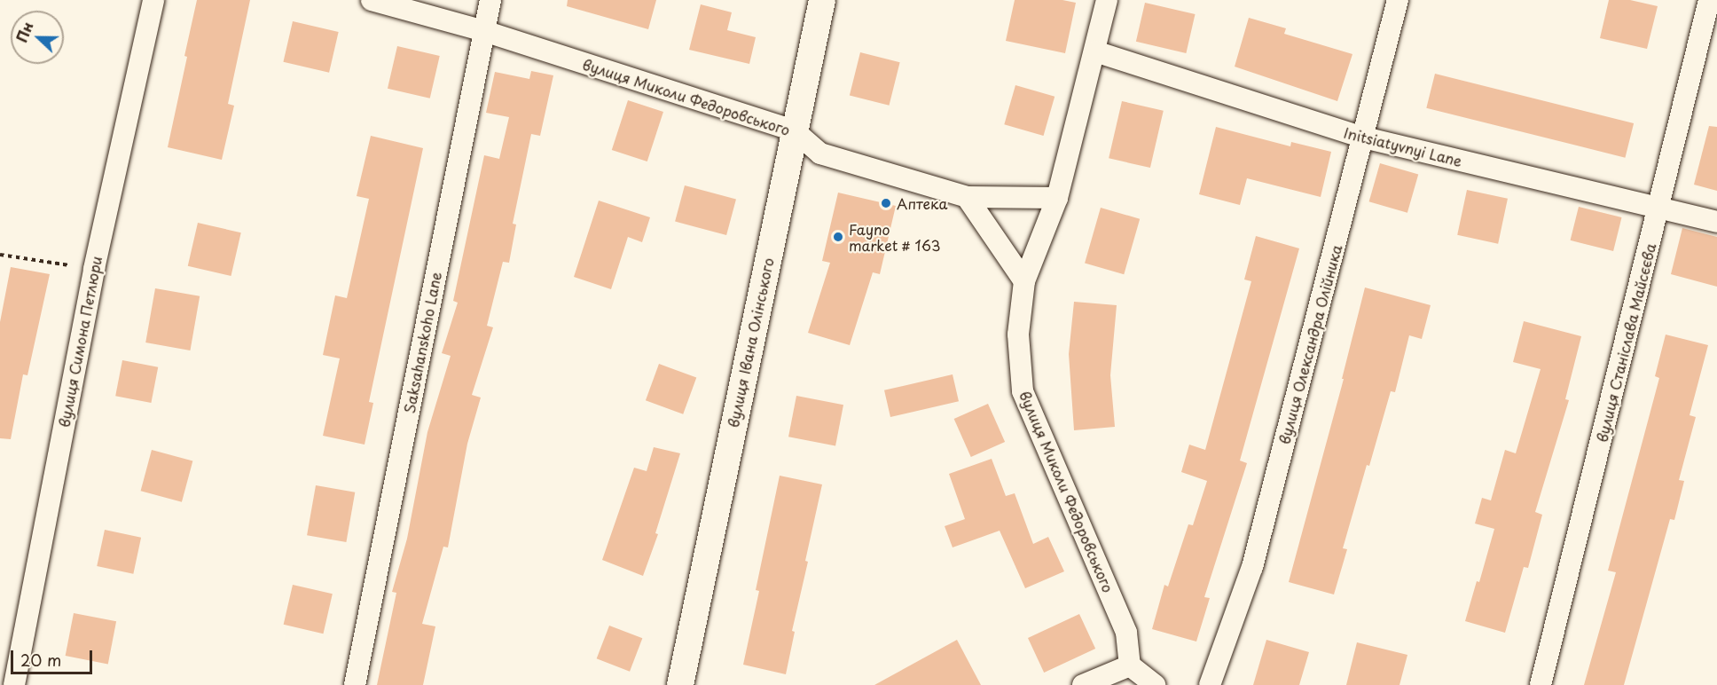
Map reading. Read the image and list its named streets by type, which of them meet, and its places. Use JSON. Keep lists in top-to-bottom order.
{
  "streets": {
    "street": [
      "вулиця Миколи Федоровського",
      "Initsiatyvnyi Lane",
      "вулиця Симона Петлюри",
      "Saksahanskoho Lane",
      "вулиця Івана Олінського",
      "вулиця Станіслава Майсєєва",
      "вулиця Олександра Олійника"
    ]
  },
  "crossings": [
    ["вулиця Миколи Федоровського", "Initsiatyvnyi Lane"],
    ["вулиця Миколи Федоровського", "Saksahanskoho Lane"],
    ["вулиця Миколи Федоровського", "вулиця Івана Олінського"],
    ["Initsiatyvnyi Lane", "вулиця Станіслава Майсєєва"],
    ["Initsiatyvnyi Lane", "вулиця Олександра Олійника"]
  ],
  "places": ["Аптека", "Fayno market # 163"],
  "scale_bar": "20 m",
  "north": "left"
}
